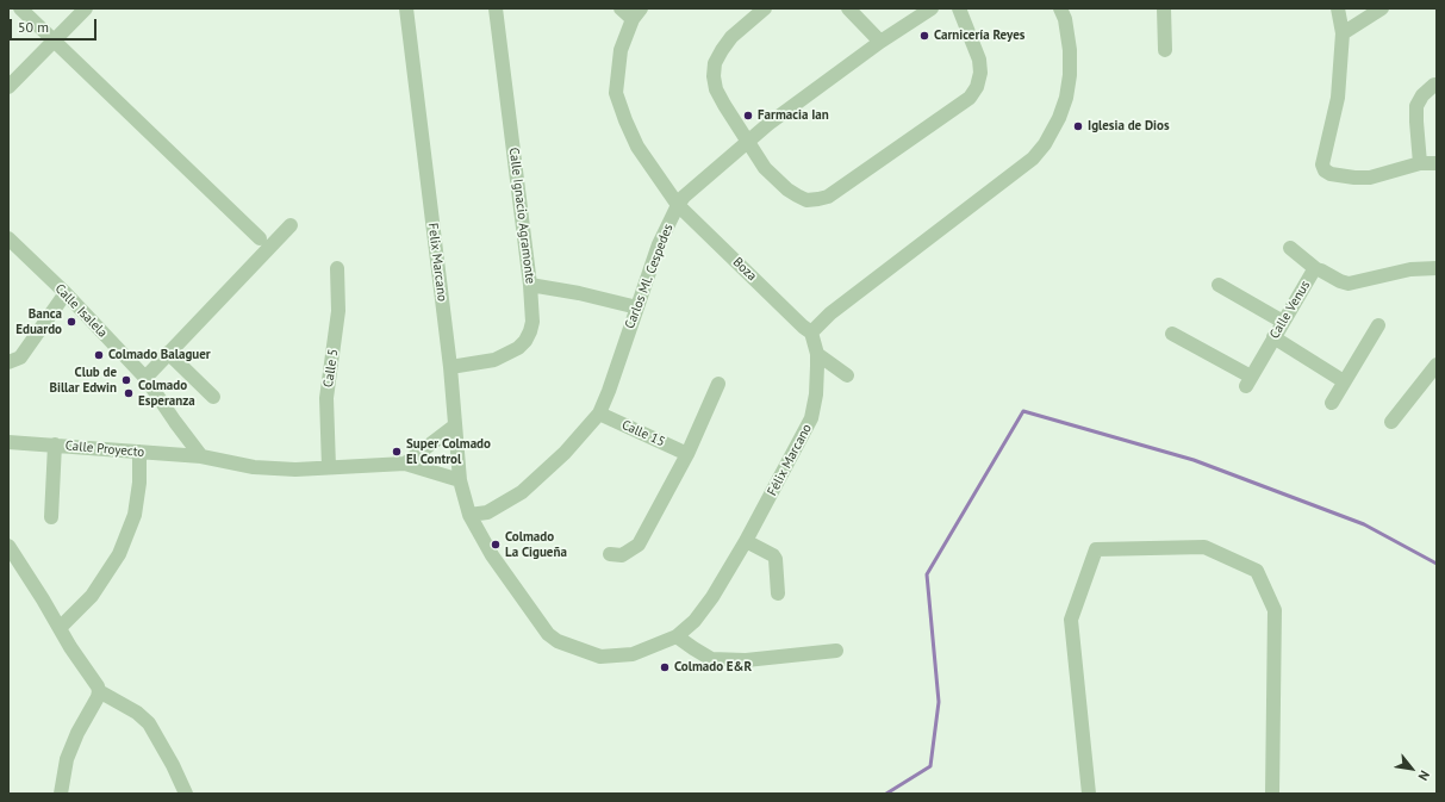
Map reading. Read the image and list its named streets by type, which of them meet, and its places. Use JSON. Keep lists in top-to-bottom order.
{
  "streets": {
    "street": [
      "Calle Ignacio Agramonte",
      "Felix Marcano",
      "Boza",
      "Carlos Ml. Cespedes",
      "Calle Venus",
      "Calle Isalela",
      "Calle 5",
      "Calle 15",
      "Calle Proyecto",
      "Félix Marcano"
    ]
  },
  "crossings": [
    ["Calle Ignacio Agramonte", "Felix Marcano"],
    ["Felix Marcano", "Carlos Ml. Cespedes"],
    ["Felix Marcano", "Calle Proyecto"],
    ["Felix Marcano", "Félix Marcano"],
    ["Boza", "Carlos Ml. Cespedes"],
    ["Boza", "Félix Marcano"],
    ["Carlos Ml. Cespedes", "Calle 15"],
    ["Carlos Ml. Cespedes", "Félix Marcano"],
    ["Calle Isalela", "Calle Proyecto"],
    ["Calle 5", "Calle Proyecto"]
  ],
  "places": [
    "Carnicería Reyes",
    "Farmacia Ian",
    "Iglesia de Dios",
    "Banca Eduardo",
    "Colmado Balaguer",
    "Club de Billar Edwin",
    "Colmado Esperanza",
    "Super Colmado El Control",
    "Colmado La Cigueña",
    "Colmado E&R"
  ],
  "scale_bar": "50 m",
  "north": "bottom right"
}
